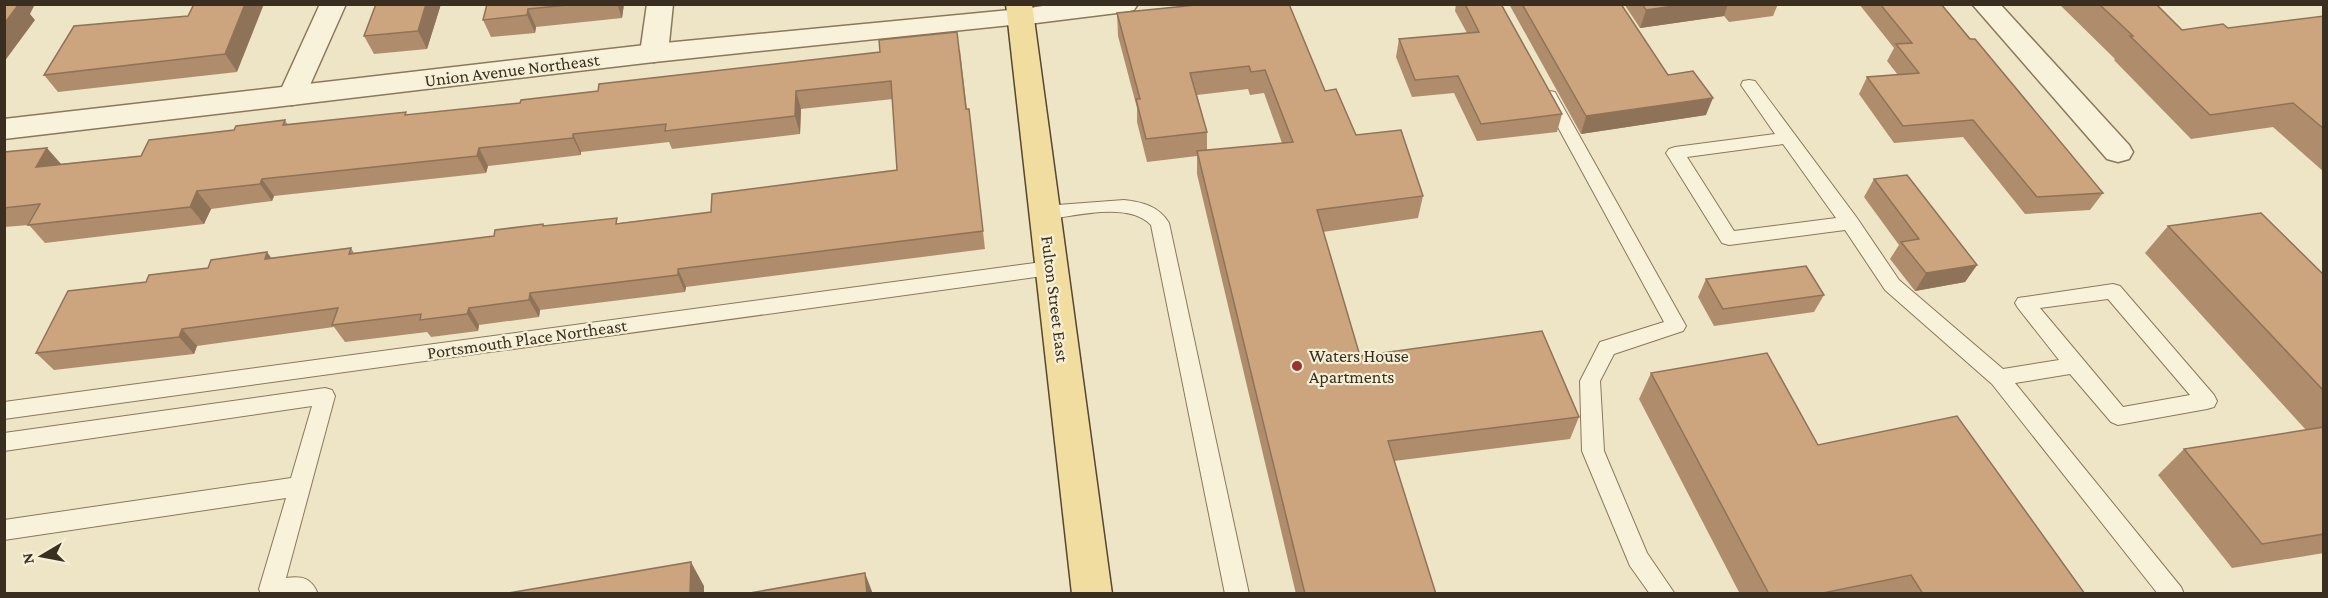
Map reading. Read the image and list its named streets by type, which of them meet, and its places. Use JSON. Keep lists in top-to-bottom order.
{
  "streets": {
    "main road": ["Fulton Street East"],
    "street": ["Union Avenue Northeast"],
    "lane": ["Portsmouth Place Northeast"]
  },
  "crossings": [
    ["Union Avenue Northeast", "Fulton Street East"],
    ["Fulton Street East", "Portsmouth Place Northeast"]
  ],
  "places": ["Waters House Apartments"],
  "north": "left"
}
